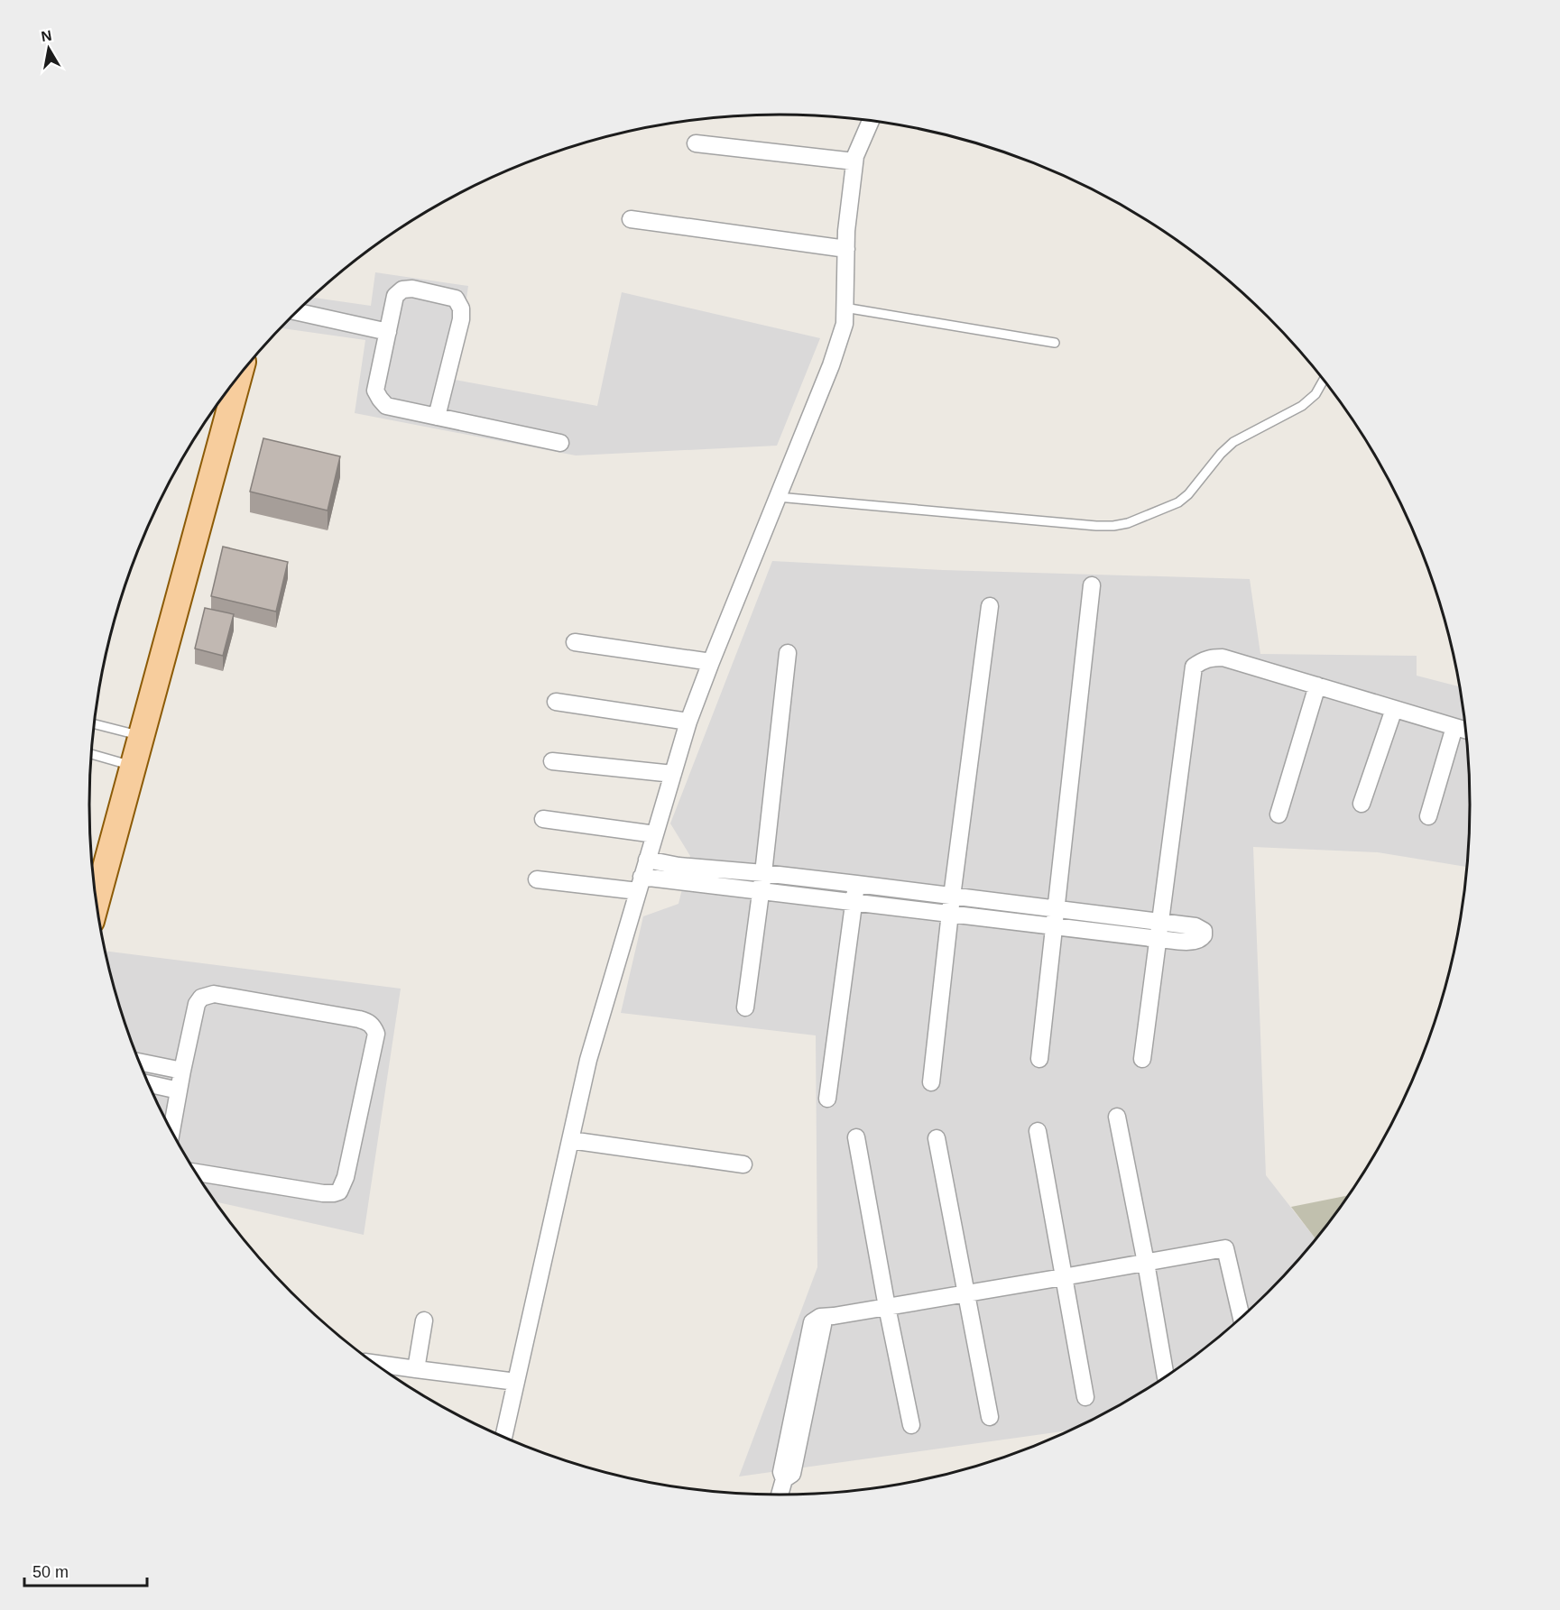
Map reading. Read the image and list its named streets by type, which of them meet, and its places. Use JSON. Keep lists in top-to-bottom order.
{
  "scale_bar": "50 m",
  "north": "top"
}
